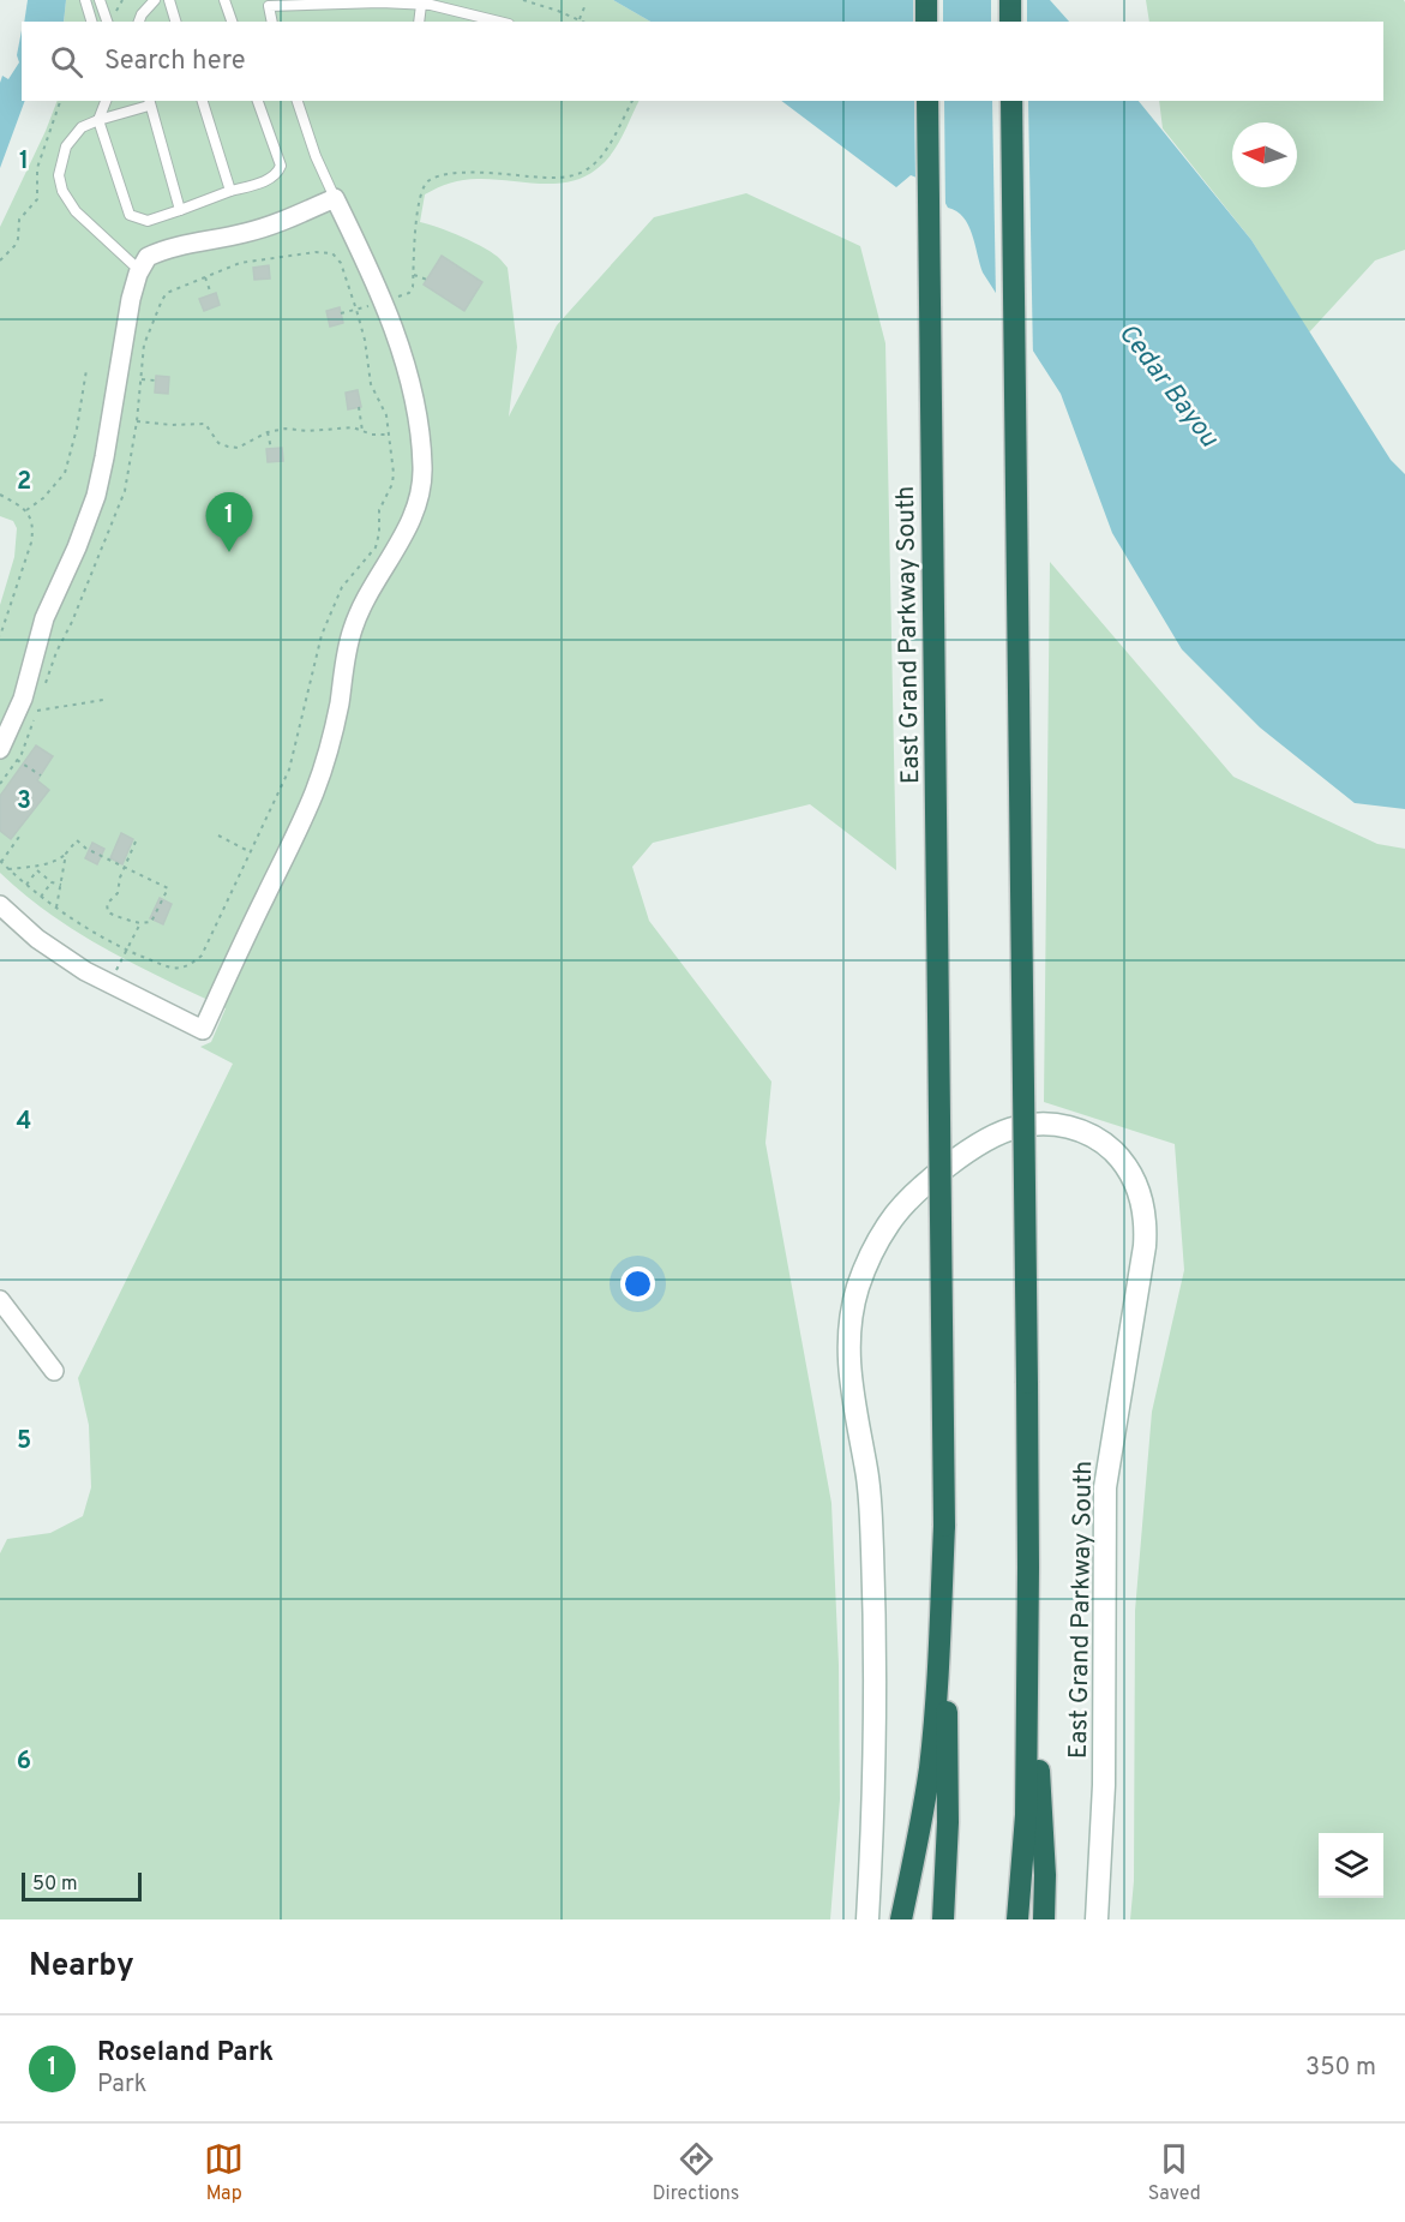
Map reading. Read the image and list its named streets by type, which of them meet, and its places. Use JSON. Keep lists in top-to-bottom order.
{
  "streets": {
    "highway": ["East Grand Parkway South"]
  },
  "water": ["Cedar Bayou"],
  "scale_bar": "50 m",
  "north": "left",
  "page": {
    "search": "Search here",
    "pins": "1",
    "scale": "50 m",
    "heading": "Nearby",
    "list": [
      {
        "mark": "1",
        "name": "Roseland Park",
        "note": "Park",
        "value": "350 m"
      }
    ],
    "nav": ["Map", "Directions", "Saved"]
  },
  "grid": {
    "rows": [
      "1",
      "2",
      "3",
      "4",
      "5",
      "6"
    ]
  }
}
